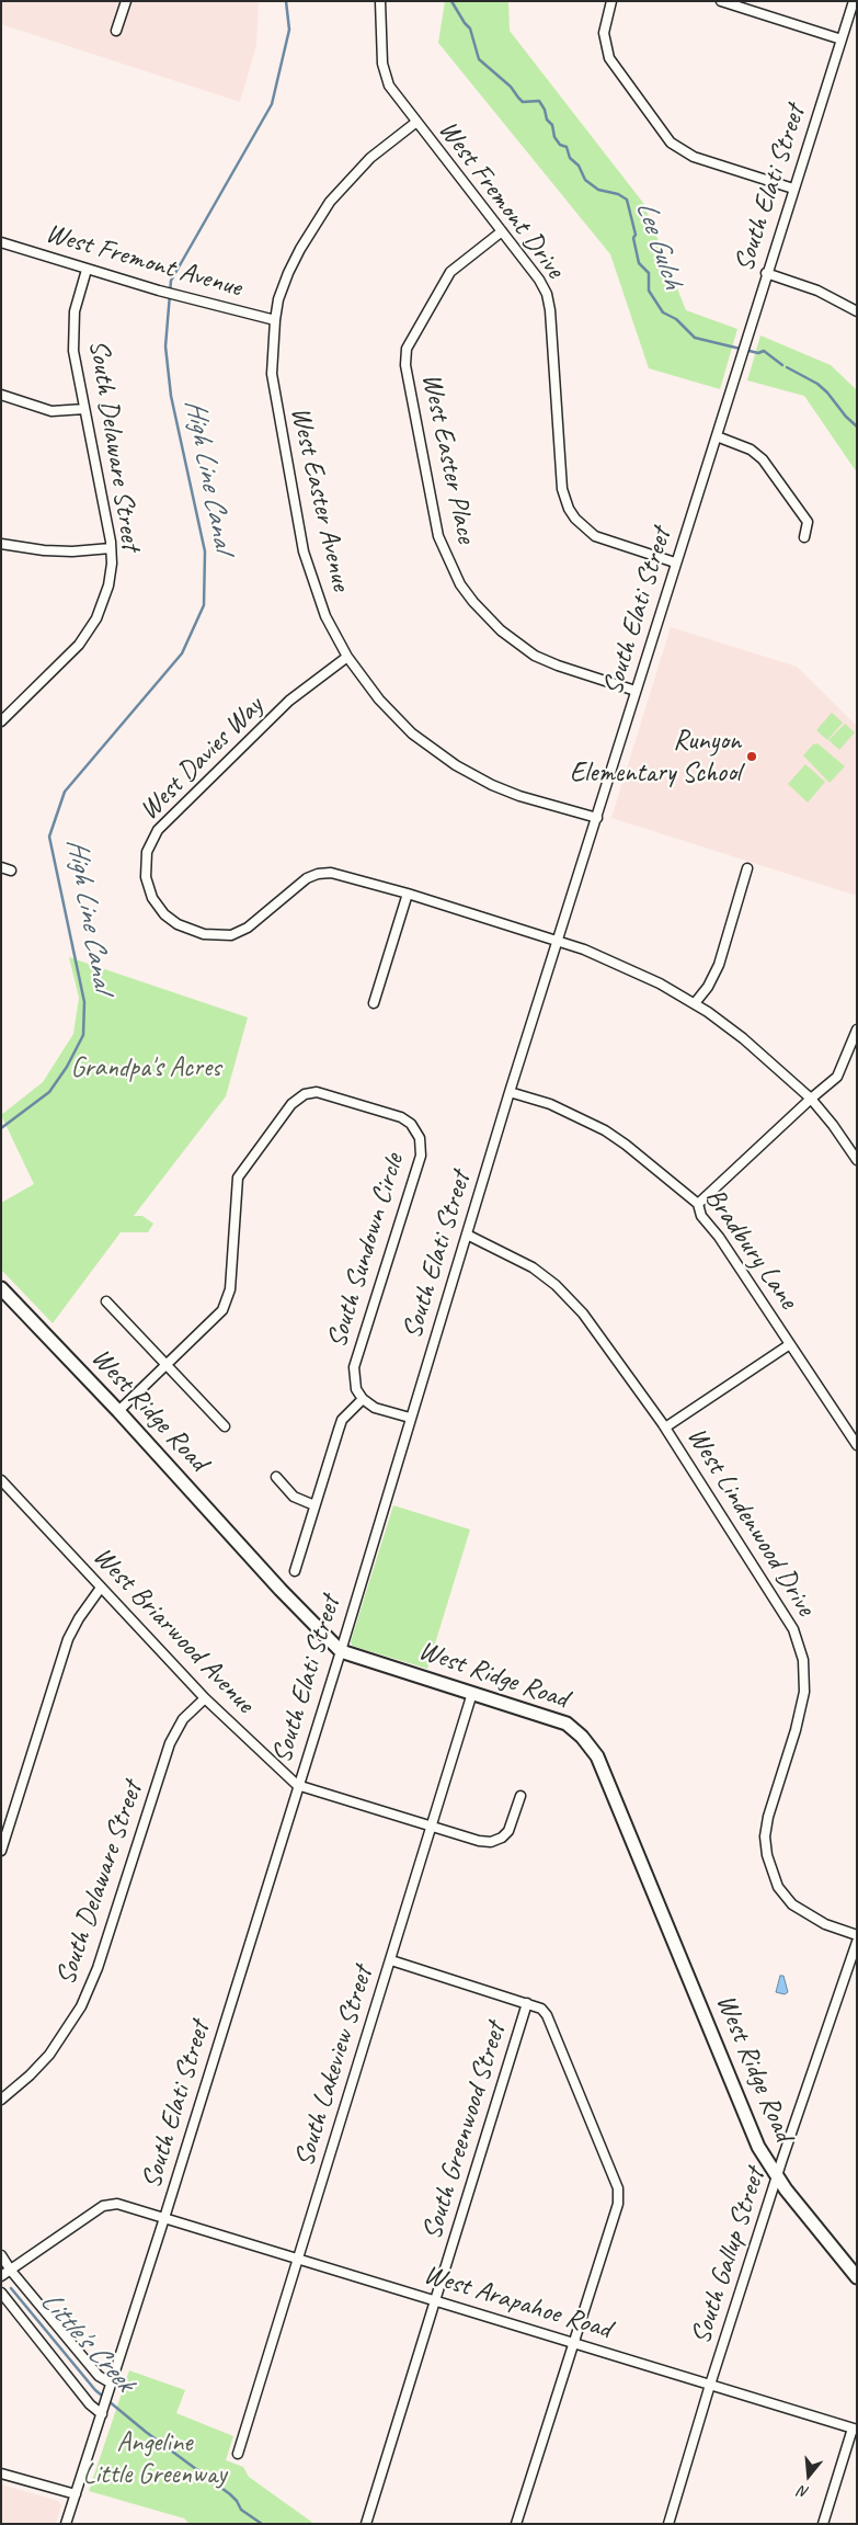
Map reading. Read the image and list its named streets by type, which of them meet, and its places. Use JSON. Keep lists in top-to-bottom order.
{
  "streets": {
    "street": [
      "South Elati Street",
      "West Fremont Drive",
      "West Fremont Avenue",
      "South Delaware Street",
      "West Easter Place",
      "West Easter Avenue",
      "West Davies Way",
      "Bradbury Lane",
      "South Sundown Circle",
      "West Ridge Road",
      "West Lindenwood Drive",
      "West Briarwood Avenue",
      "South Lakeview Street",
      "South Greenwood Street",
      "South Gallup Street",
      "West Arapahoe Road"
    ]
  },
  "crossings": [
    ["South Elati Street", "West Fremont Drive"],
    ["South Elati Street", "West Easter Place"],
    ["South Elati Street", "West Easter Avenue"],
    ["South Elati Street", "West Davies Way"],
    ["South Elati Street", "Bradbury Lane"],
    ["South Elati Street", "West Ridge Road"],
    ["South Elati Street", "West Lindenwood Drive"],
    ["South Elati Street", "West Briarwood Avenue"],
    ["South Elati Street", "West Arapahoe Road"],
    ["West Fremont Drive", "West Easter Place"],
    ["West Fremont Drive", "West Easter Avenue"],
    ["West Fremont Avenue", "South Delaware Street"],
    ["West Fremont Avenue", "West Easter Avenue"],
    ["South Delaware Street", "West Briarwood Avenue"],
    ["West Easter Avenue", "West Davies Way"],
    ["South Sundown Circle", "West Ridge Road"],
    ["West Ridge Road", "South Lakeview Street"],
    ["West Ridge Road", "South Gallup Street"],
    ["West Briarwood Avenue", "South Lakeview Street"],
    ["South Lakeview Street", "West Arapahoe Road"],
    ["South Greenwood Street", "West Arapahoe Road"],
    ["South Gallup Street", "West Arapahoe Road"]
  ],
  "water": ["Lee Gulch", "High Line Canal", "Little's Creek"],
  "parks": ["Grandpa's Acres", "Angeline Little Greenway"],
  "places": ["Runyon Elementary School"],
  "north": "bottom"
}
